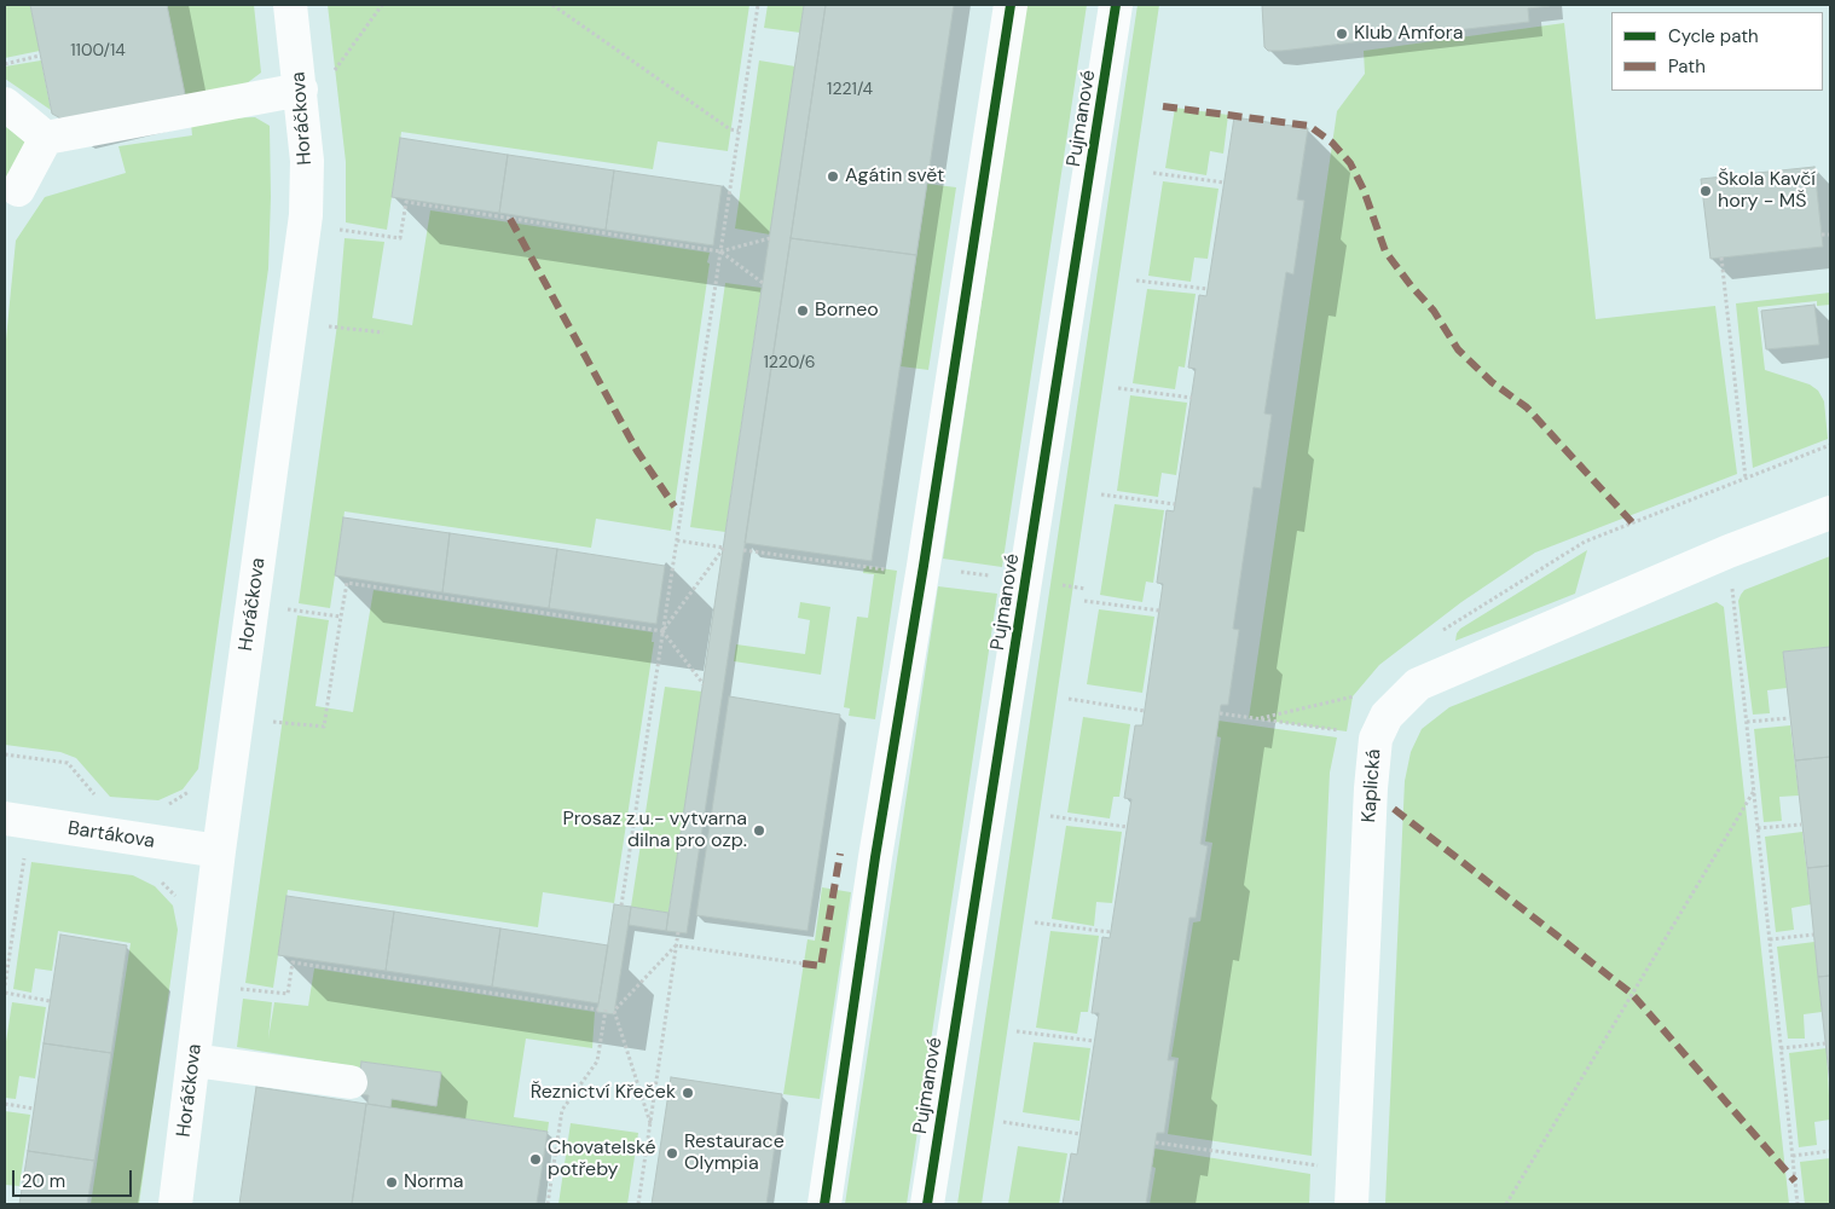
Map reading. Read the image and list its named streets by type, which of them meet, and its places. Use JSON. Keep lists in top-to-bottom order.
{
  "streets": {
    "street": [
      "Horáčkova",
      "Pujmanové",
      "Kaplická",
      "Bartákova"
    ]
  },
  "crossings": [
    ["Horáčkova", "Bartákova"]
  ],
  "places": [
    "Klub Amfora",
    "Agátin svět",
    "Škola Kavčí hory - MŠ",
    "Borneo",
    "Prosaz z.u.- vytvarna dilna pro ozp.",
    "Řeznictví Křeček",
    "Restaurace Olympia",
    "Chovatelské potřeby",
    "Norma"
  ],
  "house_numbers": ["1100/14", "1221/4", "1220/6"],
  "legend": ["Cycle path", "Path"],
  "scale_bar": "20 m"
}
